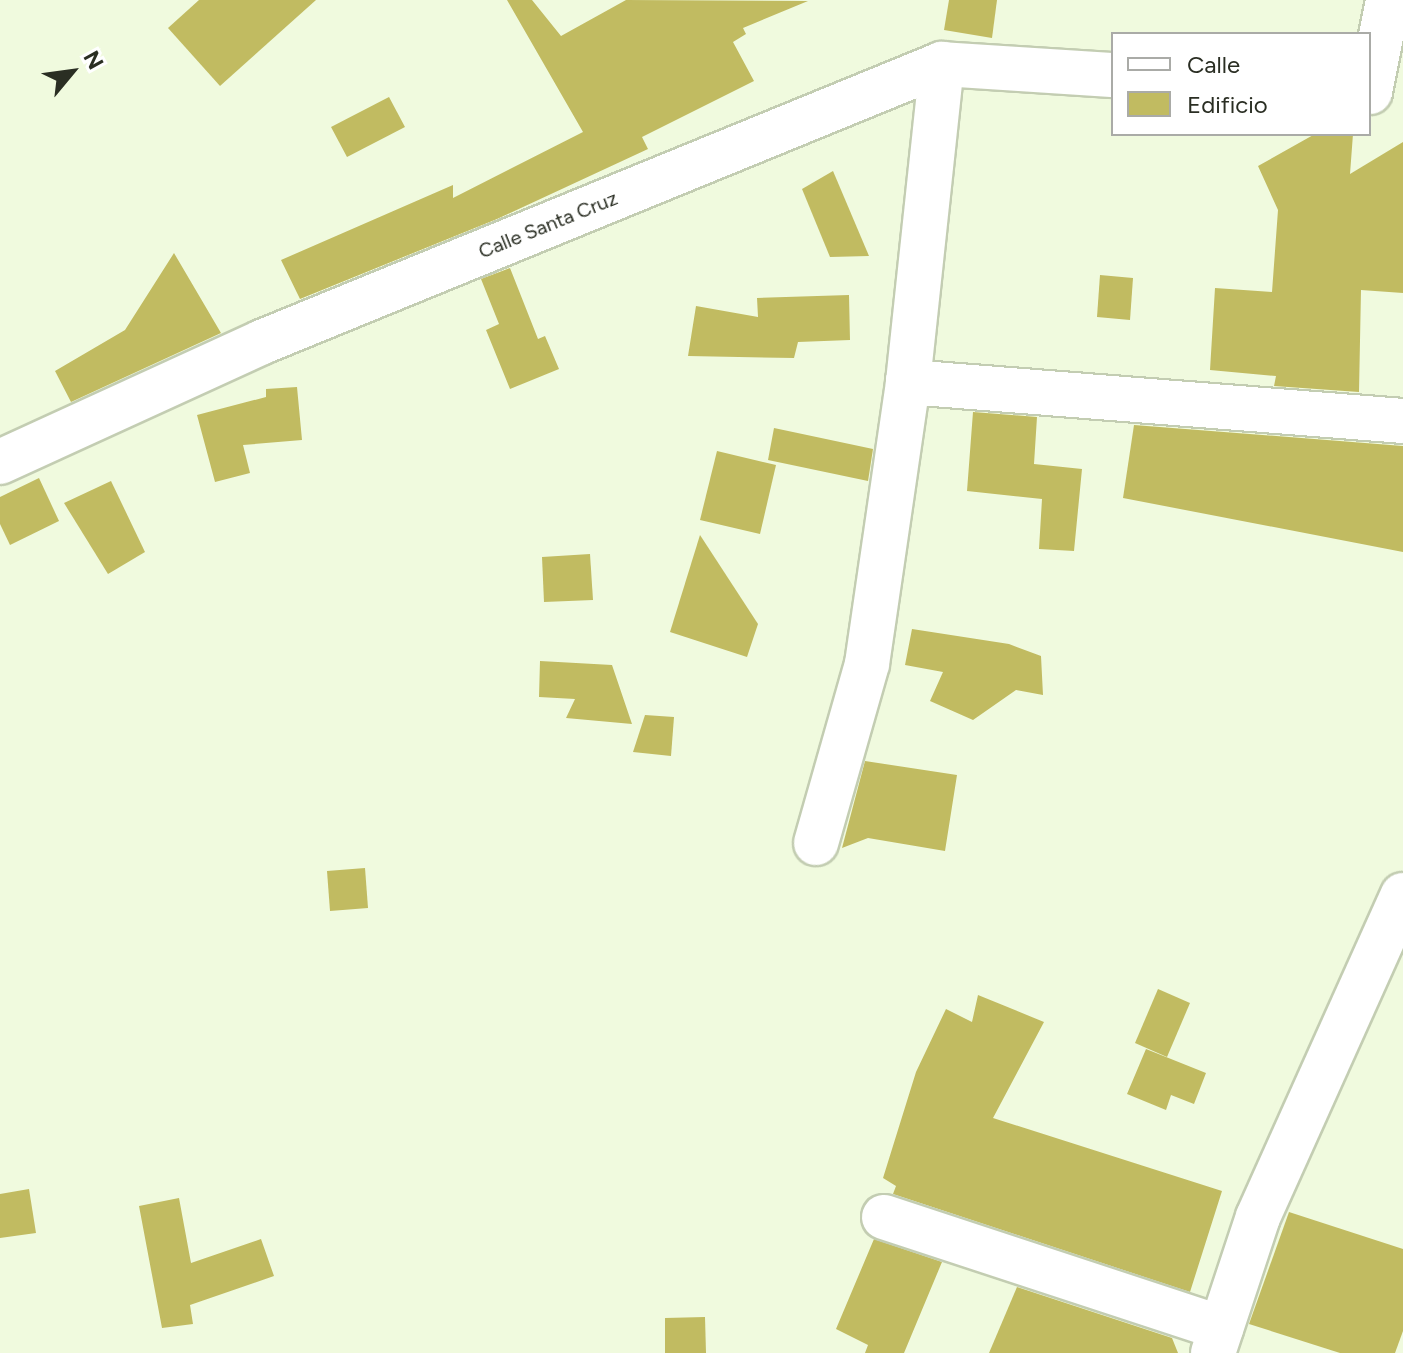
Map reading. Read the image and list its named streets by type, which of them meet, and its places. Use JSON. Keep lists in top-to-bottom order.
{
  "streets": {
    "street": ["Calle Santa Cruz"]
  },
  "legend": ["Calle", "Edificio"],
  "north": "top right"
}
